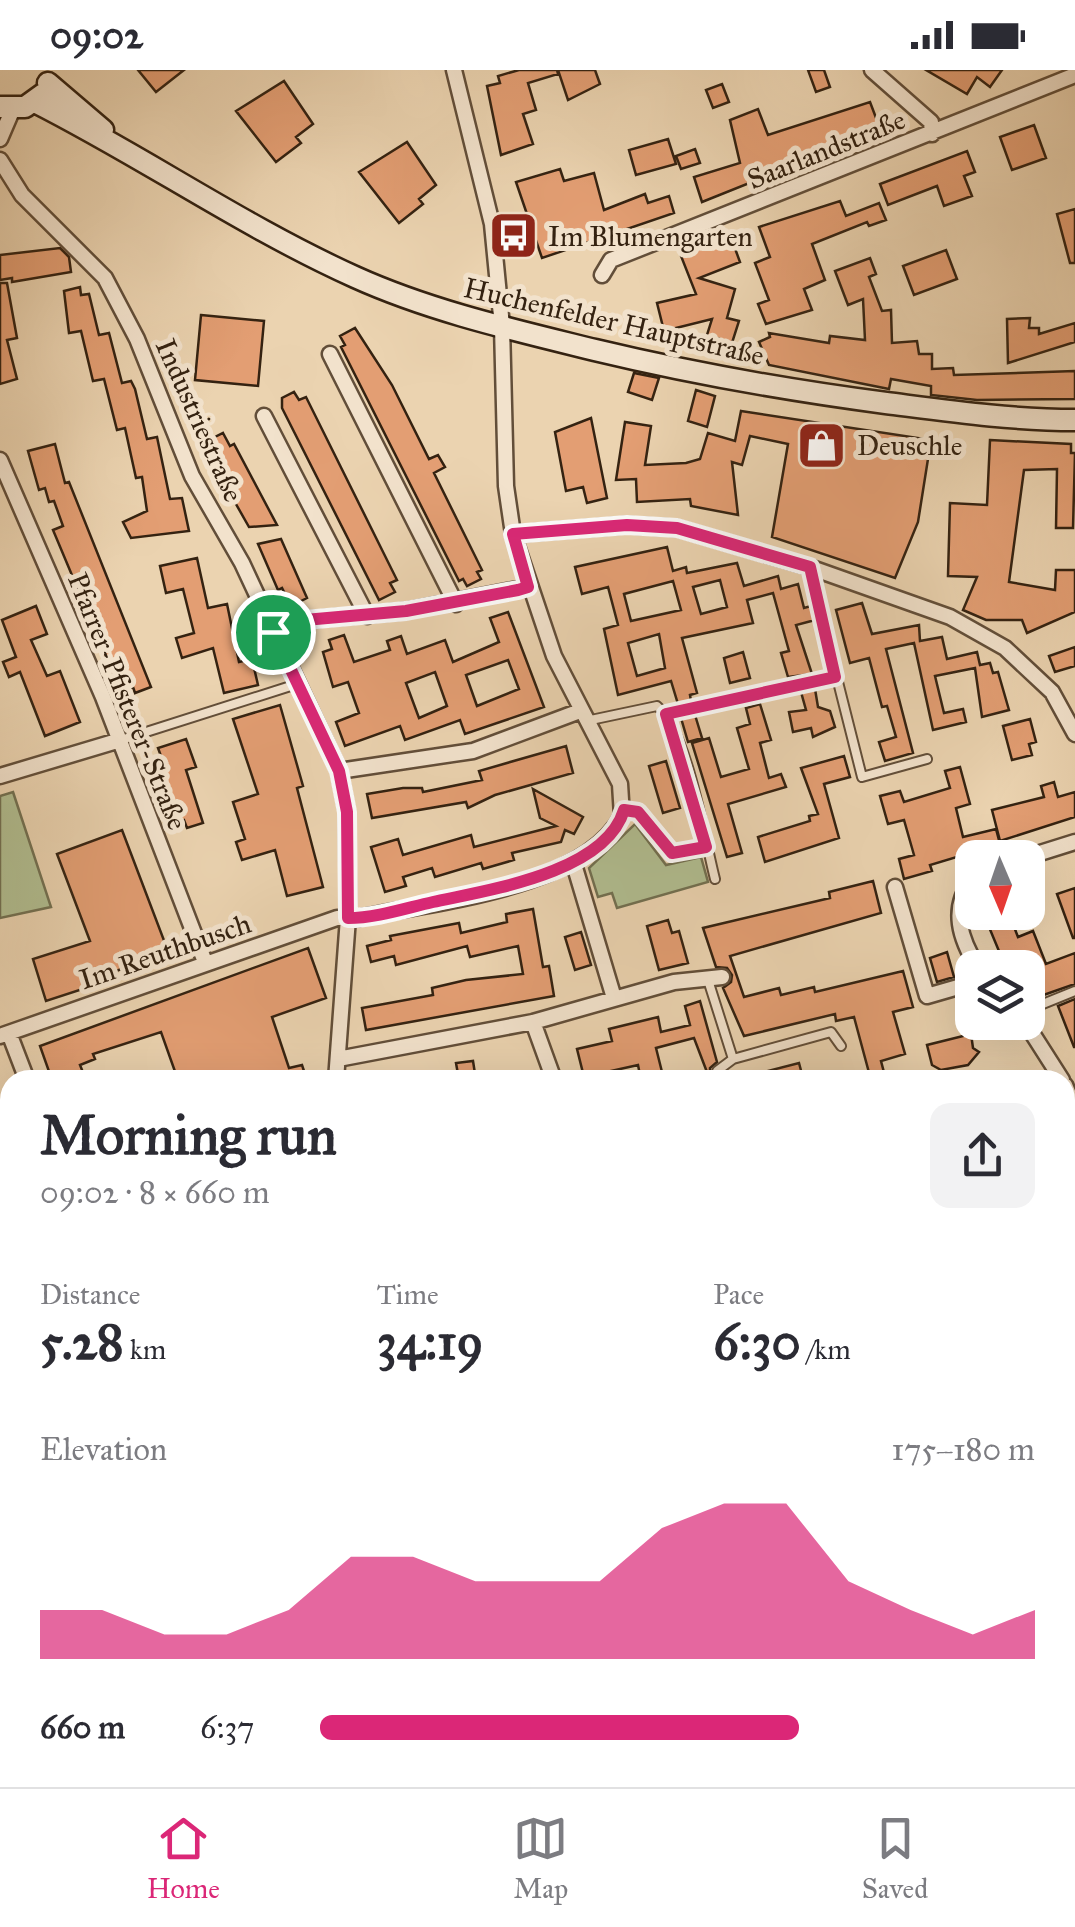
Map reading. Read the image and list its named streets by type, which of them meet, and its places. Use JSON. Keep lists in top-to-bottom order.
{
  "streets": {
    "main road": ["Huchenfelder Hauptstraße"],
    "street": [
      "Saarlandstraße",
      "Industriestraße",
      "Pfarrer-Pfisterer-Straße",
      "Im Reuthbusch"
    ]
  },
  "crossings": [
    ["Industriestraße", "Im Reuthbusch"],
    ["Pfarrer-Pfisterer-Straße", "Im Reuthbusch"]
  ],
  "places": {
    "bus stop": ["Im Blumengarten"],
    "shop": ["Deuschle"]
  },
  "north": "bottom",
  "page": {
    "status": "09:02",
    "heading": ["Morning run", "09:02 · 8 × 660 m"],
    "stats": [
      ["Distance", "5.28 km"],
      ["Time", "34:19"],
      ["Pace", "6:30 /km"]
    ],
    "chart": ["Elevation", "175–180 m"],
    "list": [
      {
        "name": "660 m",
        "note": "6:37"
      }
    ],
    "tabs": ["Home", "Map", "Saved"]
  }
}
